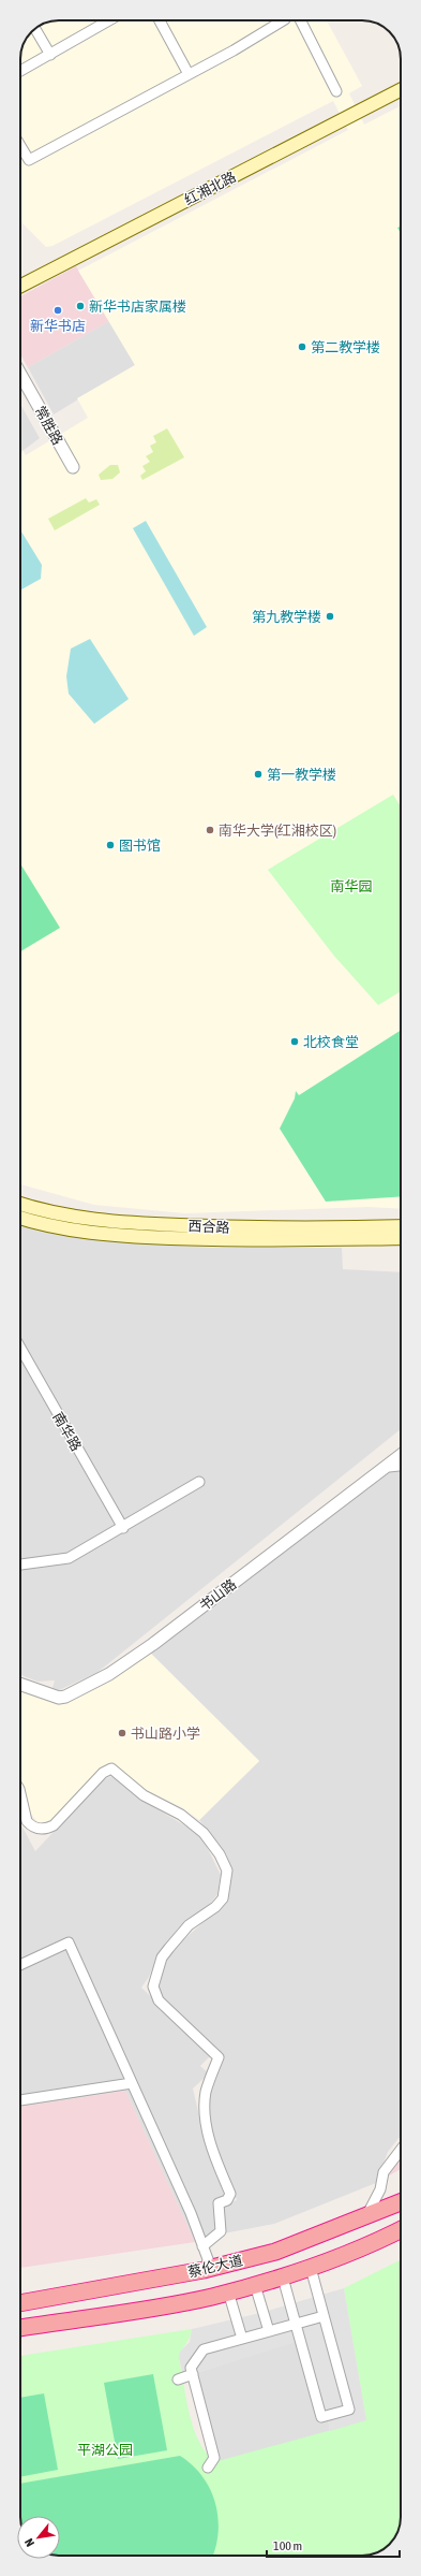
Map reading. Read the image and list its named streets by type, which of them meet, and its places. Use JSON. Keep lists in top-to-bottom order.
{
  "streets": {
    "highway": ["蔡伦大道"],
    "main road": ["红湘北路", "西合路"],
    "street": ["常胜路", "南华路", "书山路"]
  },
  "parks": ["南华园", "平湖公园"],
  "places": [
    "新华书店家属楼",
    "新华书店",
    "第二教学楼",
    "第九教学楼",
    "第一教学楼",
    "南华大学(红湘校区)",
    "图书馆",
    "北校食堂",
    "书山路小学"
  ],
  "scale_bar": "100 m",
  "north": "bottom left"
}
